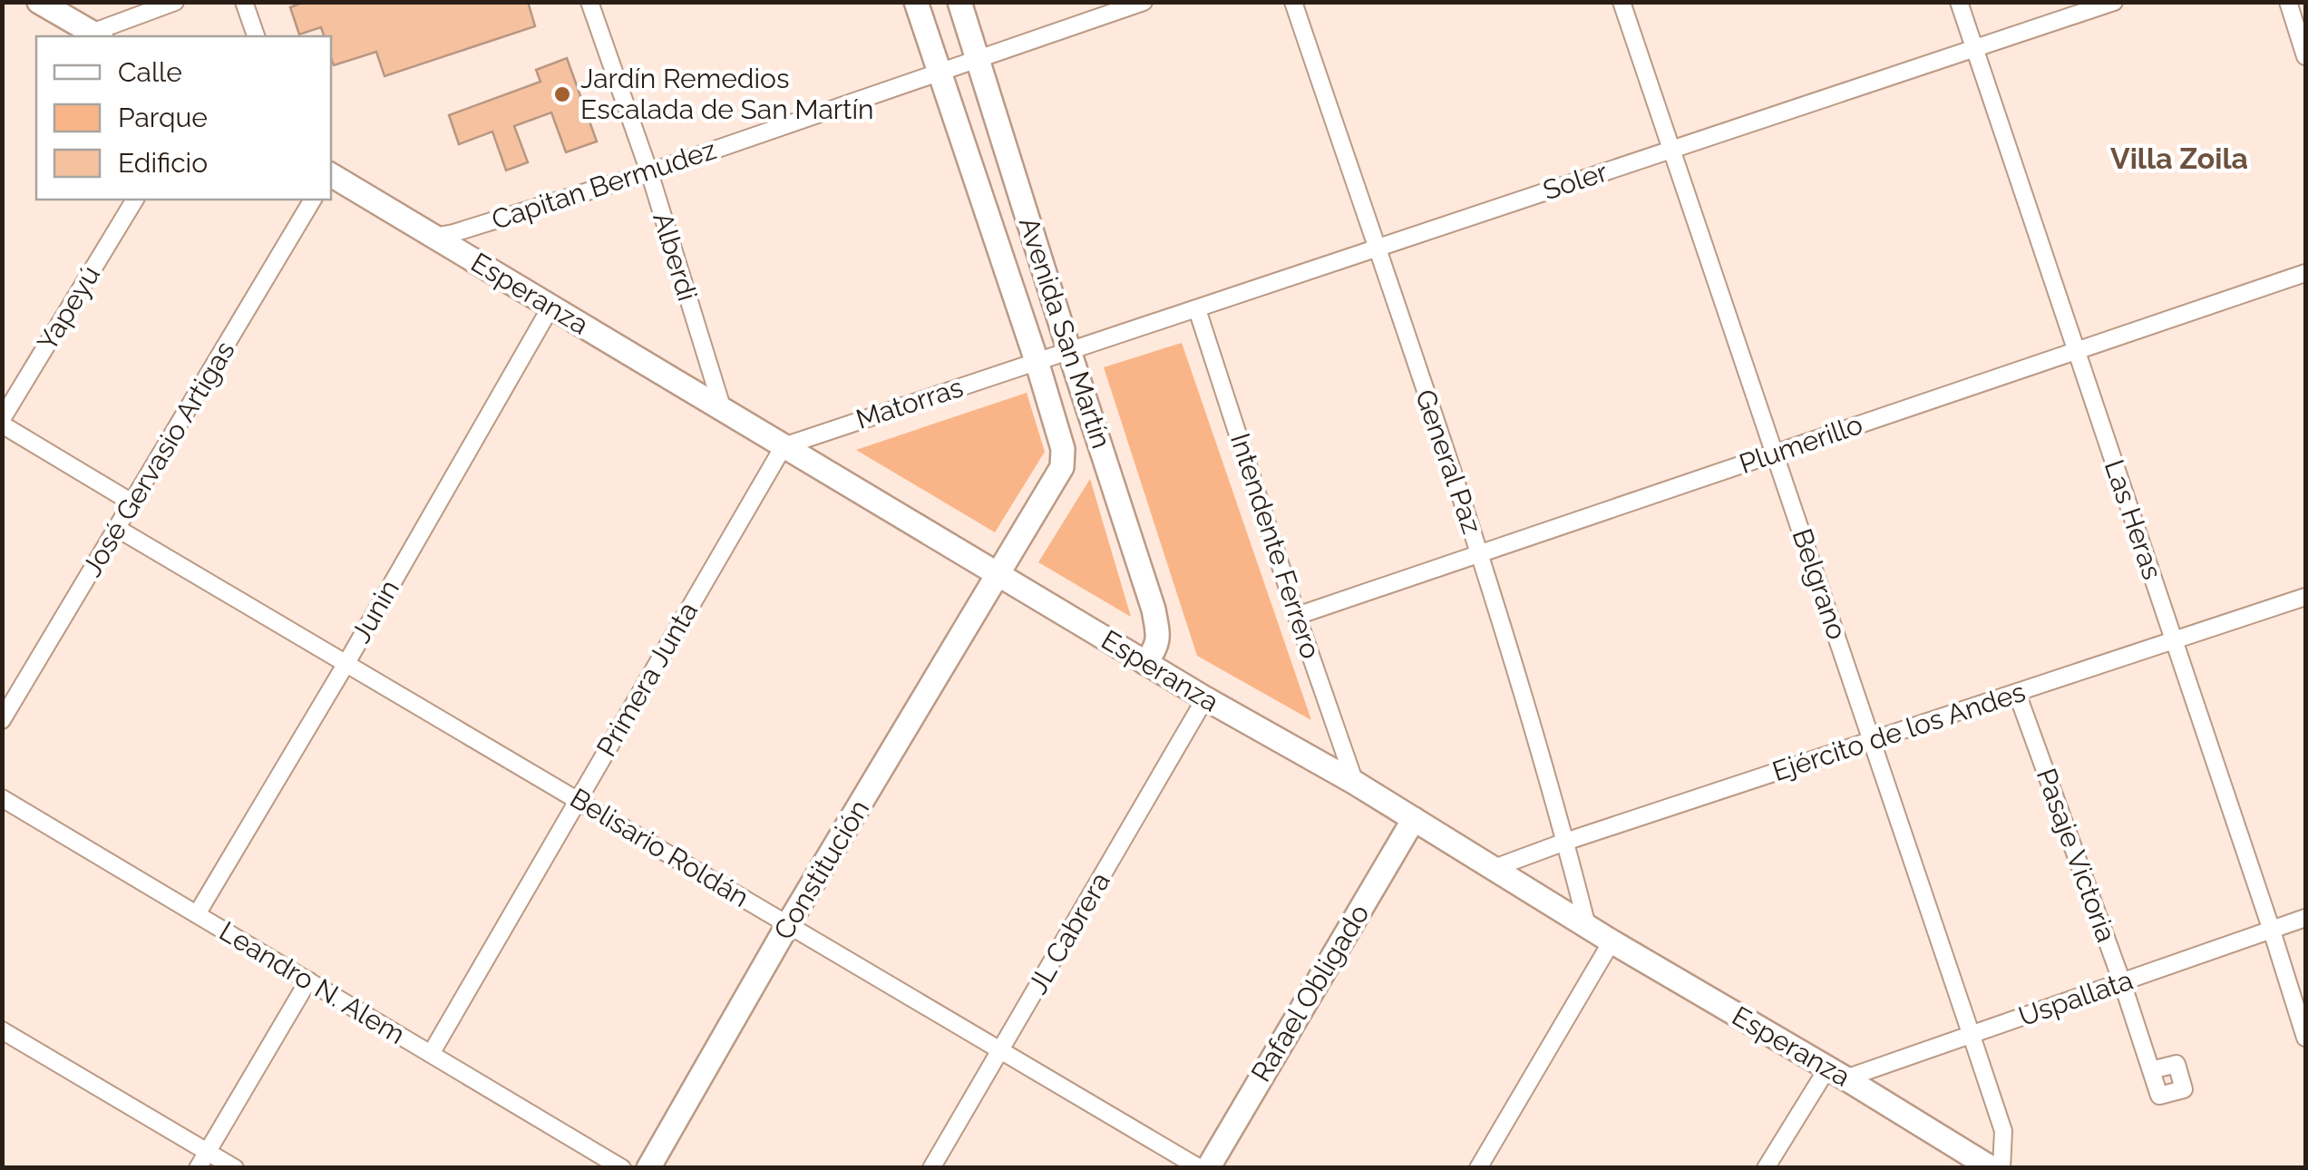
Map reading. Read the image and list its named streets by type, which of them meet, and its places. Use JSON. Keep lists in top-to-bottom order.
{
  "streets": {
    "main road": [
      "Esperanza",
      "Avenida San Martín",
      "Constitución",
      "Rafael Obligado"
    ],
    "street": [
      "Soler",
      "Capitan Bermudez",
      "Alberdi",
      "Yapeyú",
      "Matorras",
      "Plumerillo",
      "José Gervasio Artigas",
      "General Paz",
      "Las Heras",
      "Intendente Ferrero",
      "Belgrano",
      "Junin",
      "Primera Junta",
      "Ejército de los Andes",
      "Belisario Roldán",
      "Pasaje Victoria",
      "JL Cabrera",
      "Leandro N. Alem",
      "Uspallata"
    ]
  },
  "crossings": [
    ["Soler", "Avenida San Martín"],
    ["Soler", "Matorras"],
    ["Soler", "General Paz"],
    ["Soler", "Las Heras"],
    ["Soler", "Intendente Ferrero"],
    ["Soler", "Belgrano"],
    ["Capitan Bermudez", "Alberdi"],
    ["Capitan Bermudez", "Esperanza"],
    ["Capitan Bermudez", "Avenida San Martín"],
    ["Alberdi", "Esperanza"],
    ["Esperanza", "Avenida San Martín"],
    ["Esperanza", "Matorras"],
    ["Esperanza", "General Paz"],
    ["Esperanza", "Intendente Ferrero"],
    ["Esperanza", "Junin"],
    ["Esperanza", "Primera Junta"],
    ["Esperanza", "Ejército de los Andes"],
    ["Esperanza", "Constitución"],
    ["Esperanza", "JL Cabrera"],
    ["Esperanza", "Rafael Obligado"],
    ["Esperanza", "Uspallata"],
    ["Avenida San Martín", "Matorras"],
    ["Avenida San Martín", "Constitución"],
    ["Matorras", "Primera Junta"],
    ["Plumerillo", "General Paz"],
    ["Plumerillo", "Las Heras"],
    ["Plumerillo", "Intendente Ferrero"],
    ["Plumerillo", "Belgrano"],
    ["José Gervasio Artigas", "Belisario Roldán"],
    ["General Paz", "Ejército de los Andes"],
    ["Las Heras", "Ejército de los Andes"],
    ["Las Heras", "Uspallata"],
    ["Belgrano", "Ejército de los Andes"],
    ["Belgrano", "Uspallata"],
    ["Junin", "Belisario Roldán"],
    ["Junin", "Leandro N. Alem"],
    ["Primera Junta", "Belisario Roldán"],
    ["Primera Junta", "Leandro N. Alem"],
    ["Ejército de los Andes", "Pasaje Victoria"],
    ["Belisario Roldán", "Constitución"],
    ["Belisario Roldán", "JL Cabrera"],
    ["Pasaje Victoria", "Uspallata"]
  ],
  "districts": ["Villa Zoila"],
  "places": ["Jardín Remedios Escalada de San Martín"],
  "legend": ["Calle", "Parque", "Edificio"]
}
